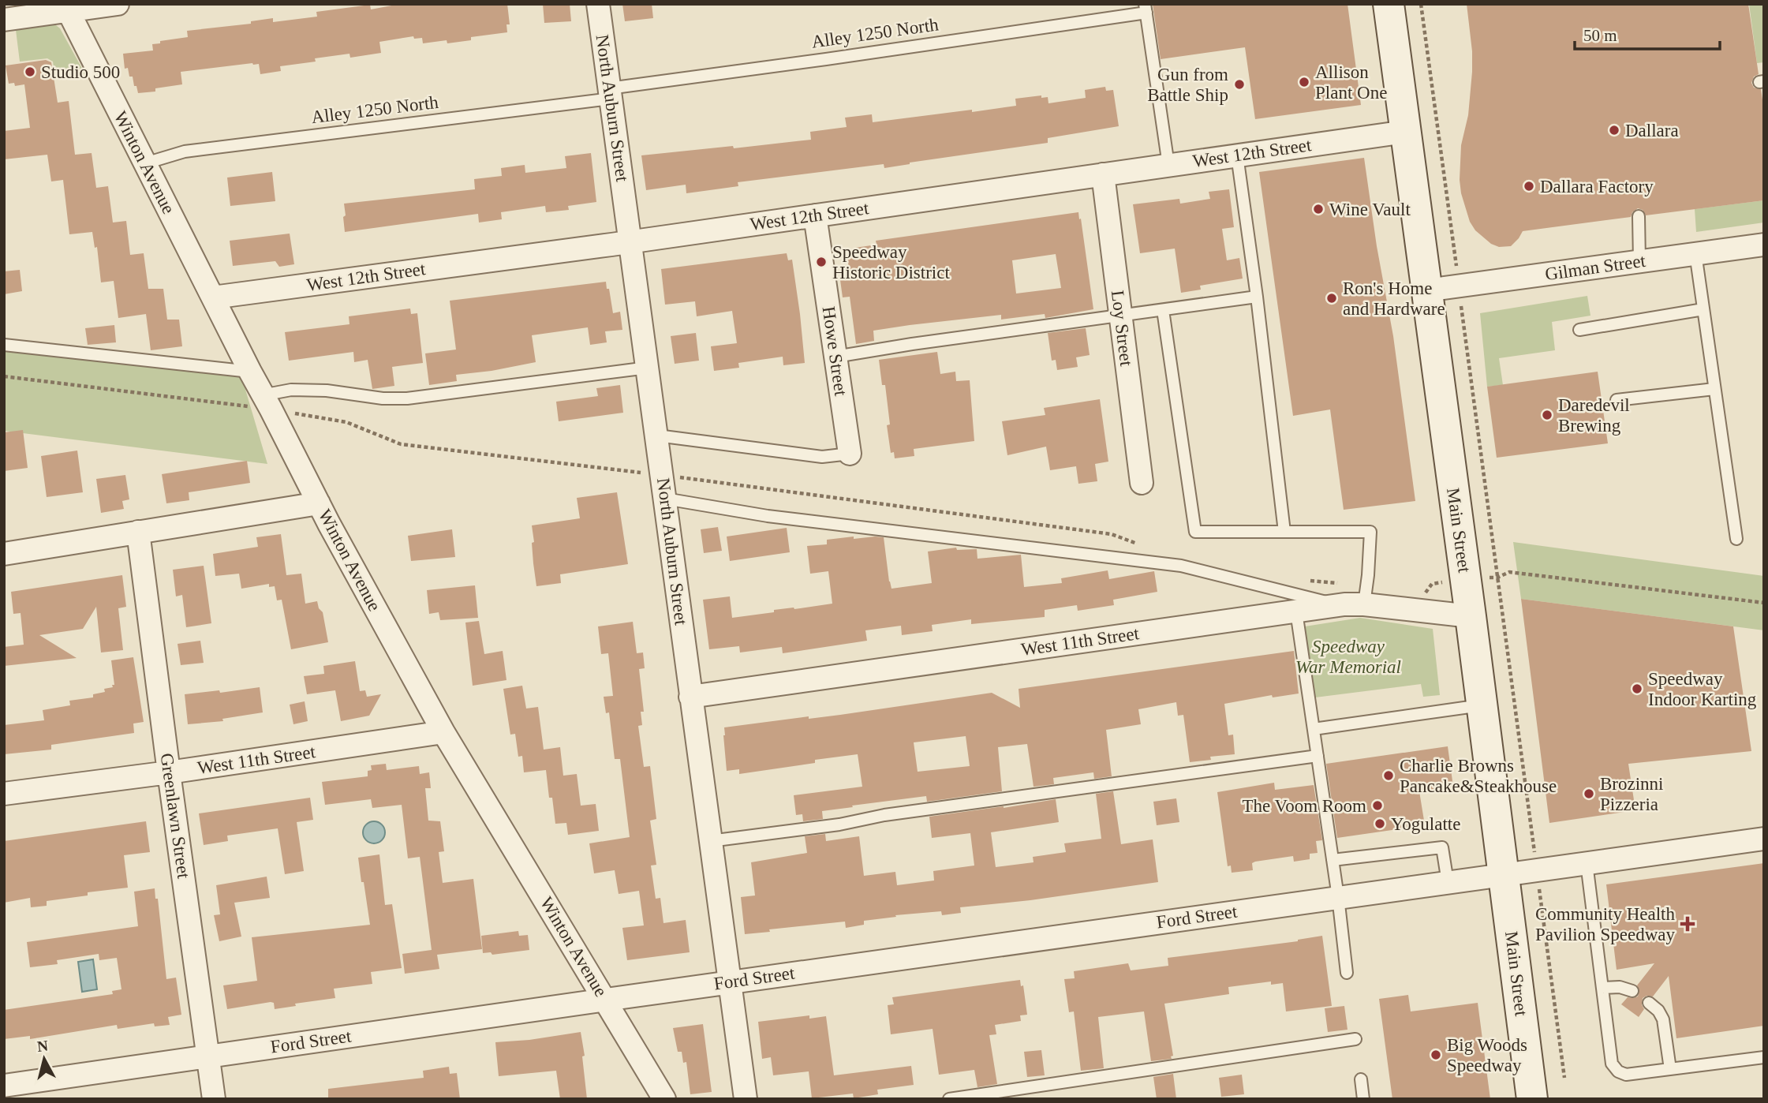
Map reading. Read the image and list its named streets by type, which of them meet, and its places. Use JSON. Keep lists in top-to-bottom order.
{
  "streets": {
    "street": [
      "North Auburn Street",
      "West 12th Street",
      "Winton Avenue",
      "Gilman Street",
      "Loy Street",
      "Howe Street",
      "Main Street",
      "West 11th Street",
      "Greenlawn Street",
      "Ford Street"
    ],
    "lane": ["Alley 1250 North"]
  },
  "crossings": [
    ["Alley 1250 North", "North Auburn Street"],
    ["Alley 1250 North", "Winton Avenue"],
    ["North Auburn Street", "West 12th Street"],
    ["North Auburn Street", "West 11th Street"],
    ["North Auburn Street", "Ford Street"],
    ["West 12th Street", "Winton Avenue"],
    ["West 12th Street", "Loy Street"],
    ["West 12th Street", "Howe Street"],
    ["West 12th Street", "Main Street"],
    ["Winton Avenue", "West 11th Street"],
    ["Winton Avenue", "Ford Street"],
    ["Gilman Street", "Main Street"],
    ["Main Street", "West 11th Street"],
    ["Main Street", "Ford Street"],
    ["West 11th Street", "Greenlawn Street"],
    ["Greenlawn Street", "Ford Street"]
  ],
  "parks": ["Speedway War Memorial"],
  "places": {
    "other": [
      "Studio 500",
      "Allison Plant One",
      "Gun from Battle Ship",
      "Dallara",
      "Dallara Factory",
      "Wine Vault",
      "Speedway Historic District",
      "Ron's Home and Hardware",
      "Daredevil Brewing",
      "Speedway Indoor Karting",
      "Charlie Browns Pancake&Steakhouse",
      "Brozinni Pizzeria",
      "The Voom Room",
      "Yogulatte",
      "Big Woods Speedway"
    ],
    "health": ["Community Health Pavilion Speedway"]
  },
  "scale_bar": "50 m",
  "north": "top"
}
